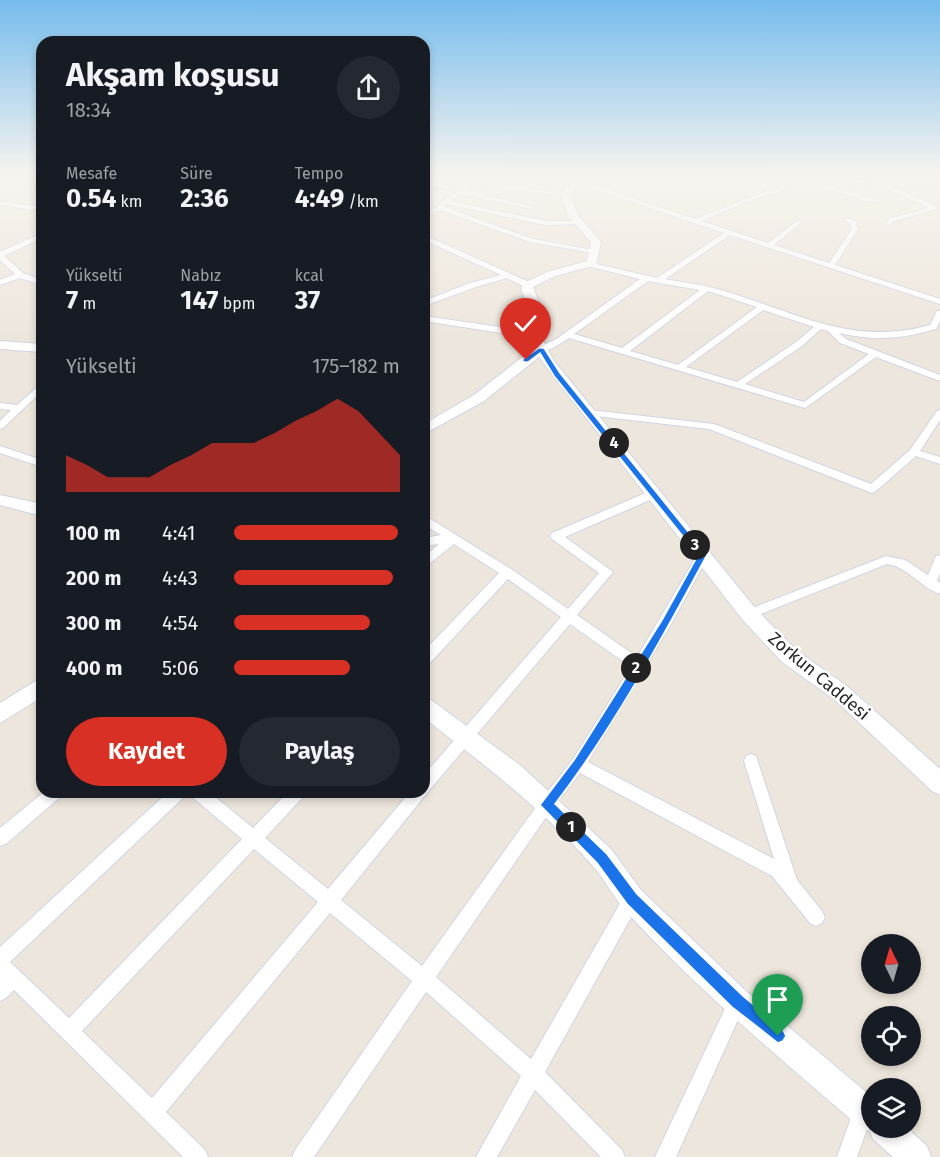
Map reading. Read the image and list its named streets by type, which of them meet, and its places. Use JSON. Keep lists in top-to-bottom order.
{
  "streets": {
    "street": ["Zorkun Caddesi"]
  },
  "north": "top",
  "page": {
    "heading": ["Akşam koşusu", "18:34"],
    "stats": [
      ["Mesafe", "0.54 km"],
      ["Süre", "2:36"],
      ["Tempo", "4:49 /km"],
      ["Yükselti", "7 m"],
      ["Nabız", "147 bpm"],
      ["kcal", "37"]
    ],
    "chart": ["Yükselti", "175–182 m"],
    "pins": [
      "4",
      "3",
      "2",
      "1"
    ],
    "list": [
      {
        "name": "100 m",
        "note": "4:41"
      },
      {
        "name": "200 m",
        "note": "4:43"
      },
      {
        "name": "300 m",
        "note": "4:54"
      },
      {
        "name": "400 m",
        "note": "5:06"
      }
    ],
    "buttons": ["Kaydet", "Paylaş"]
  }
}
